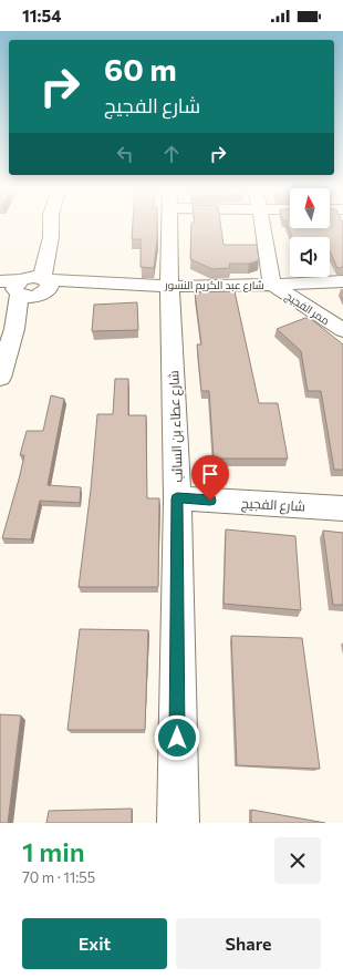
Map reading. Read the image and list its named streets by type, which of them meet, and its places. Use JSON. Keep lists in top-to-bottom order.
{
  "streets": {
    "street": [
      "شارع عبد الكريم النسور",
      "ممر الفجيج",
      "شارع عطاء بن السائب",
      "شارع الفجيج"
    ]
  },
  "crossings": [
    ["شارع عبد الكريم النسور", "ممر الفجيج"],
    ["شارع عبد الكريم النسور", "شارع عطاء بن السائب"],
    ["شارع عطاء بن السائب", "شارع الفجيج"]
  ],
  "north": "top",
  "page": {
    "status": "11:54",
    "turn": ["60 m", "شارع الفجيج"],
    "heading": ["1 min", "70 m · 11:55"],
    "buttons": ["Exit", "Share"]
  }
}
